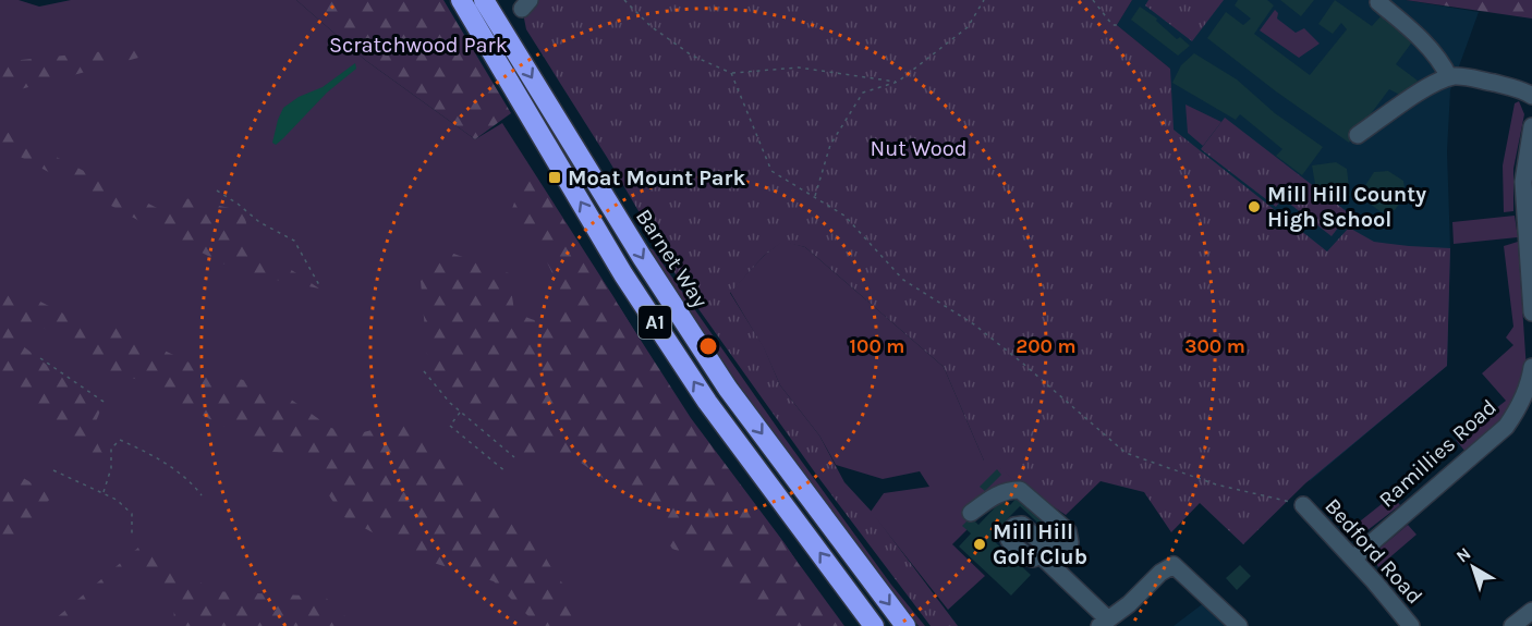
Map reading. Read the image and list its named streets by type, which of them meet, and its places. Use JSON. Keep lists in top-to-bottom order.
{
  "streets": {
    "highway": ["Barnet Way", "A1"],
    "street": ["Ramillies Road", "Bedford Road"]
  },
  "crossings": [
    ["Ramillies Road", "Bedford Road"]
  ],
  "parks": ["Scratchwood Park", "Nut Wood"],
  "places": {
    "transit": ["Moat Mount Park"],
    "other": ["Mill Hill County High School", "Mill Hill Golf Club"]
  },
  "north": "top left",
  "rings": ["100 m", "200 m", "300 m"]
}
